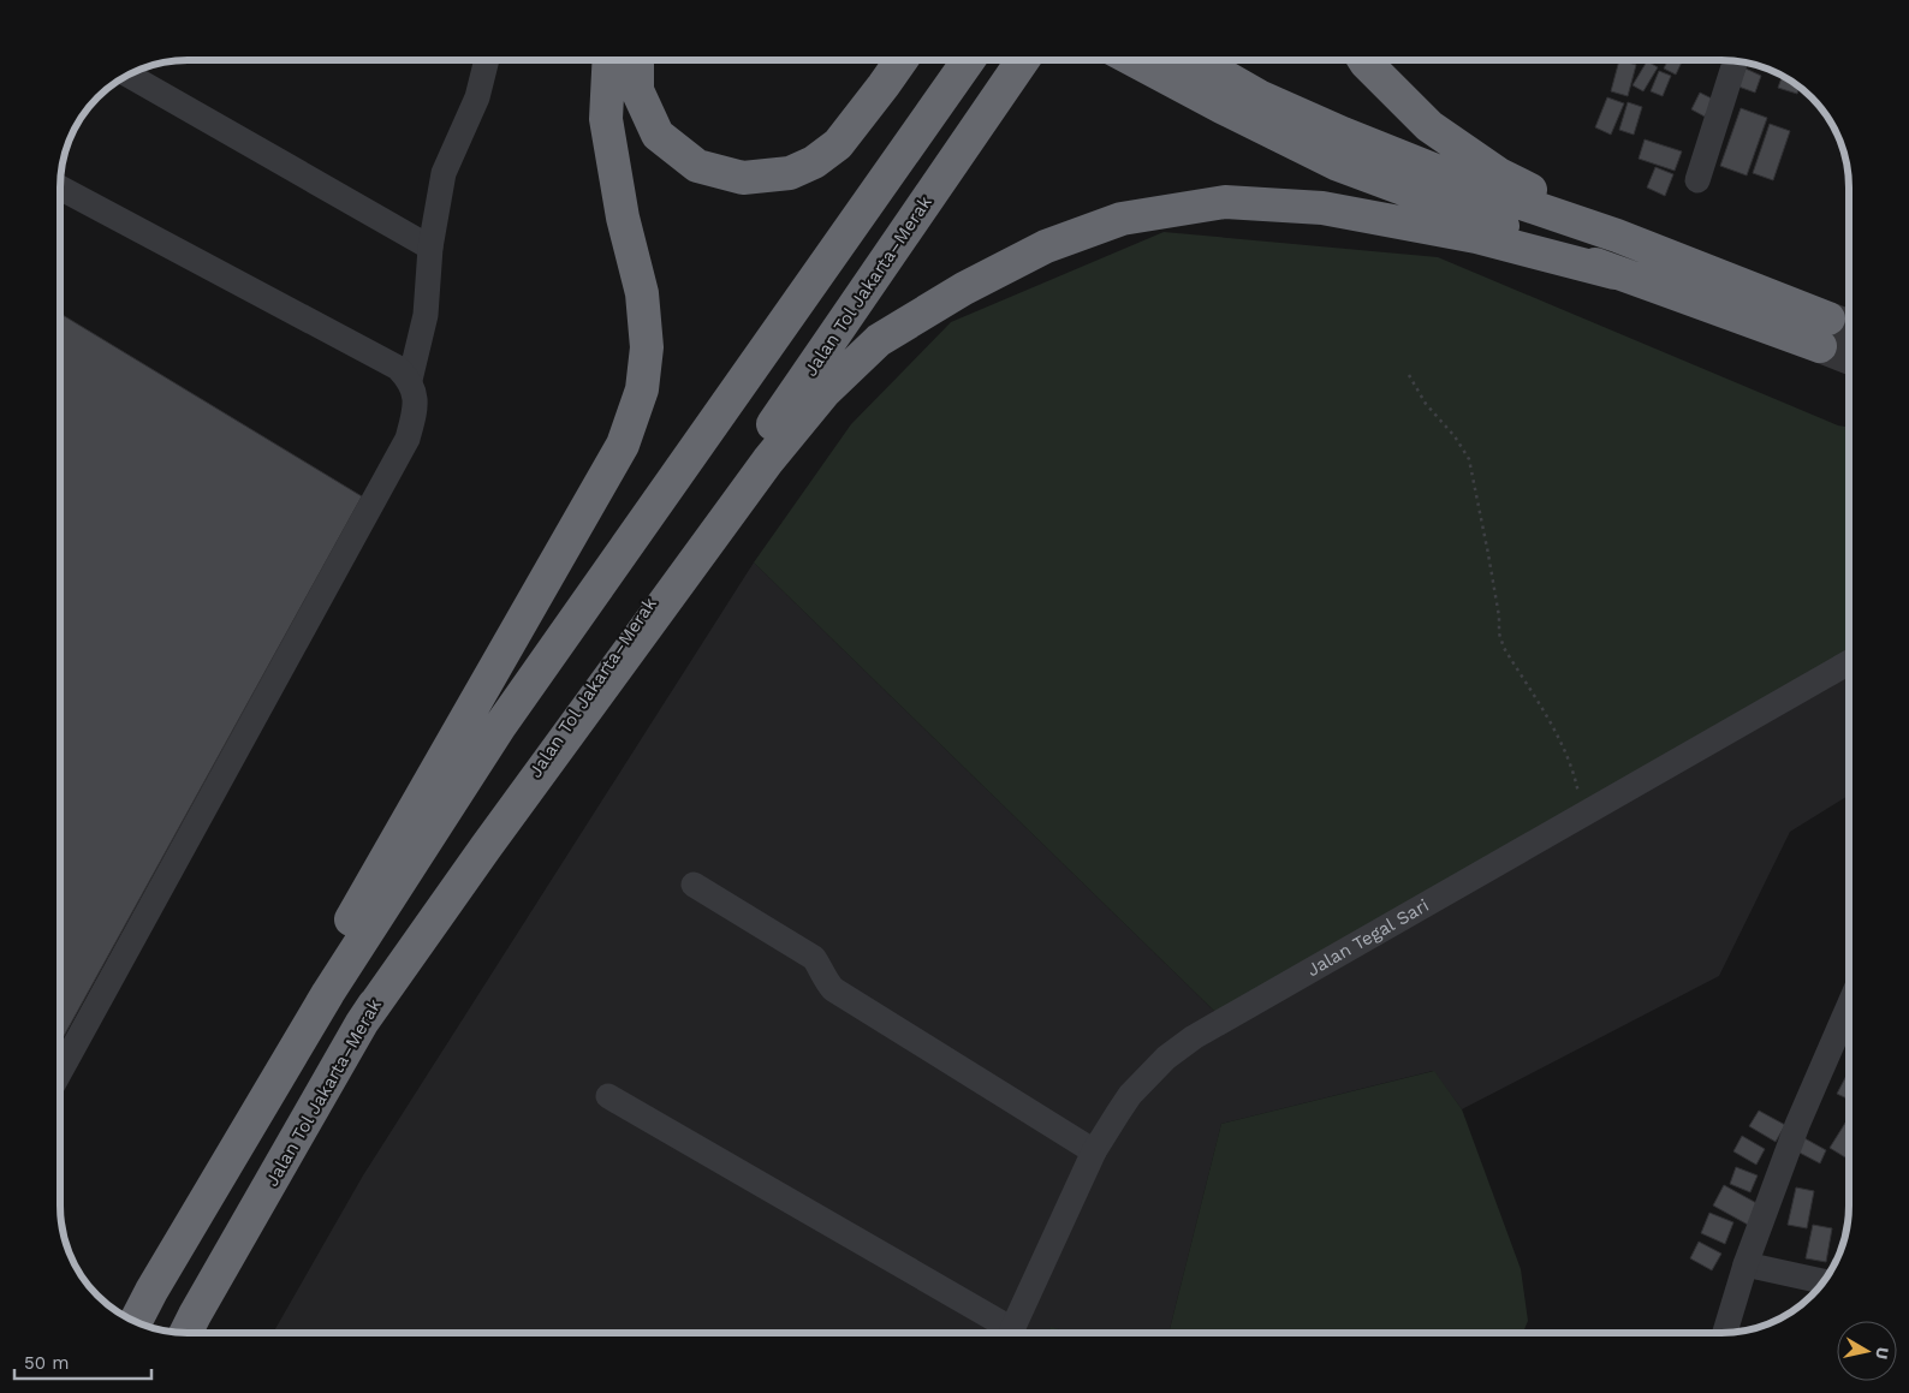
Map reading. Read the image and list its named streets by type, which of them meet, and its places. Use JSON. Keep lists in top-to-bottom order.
{
  "streets": {
    "highway": ["Jalan Tol Jakarta–Merak"],
    "street": ["Jalan Tegal Sari"]
  },
  "scale_bar": "50 m",
  "north": "right"
}
